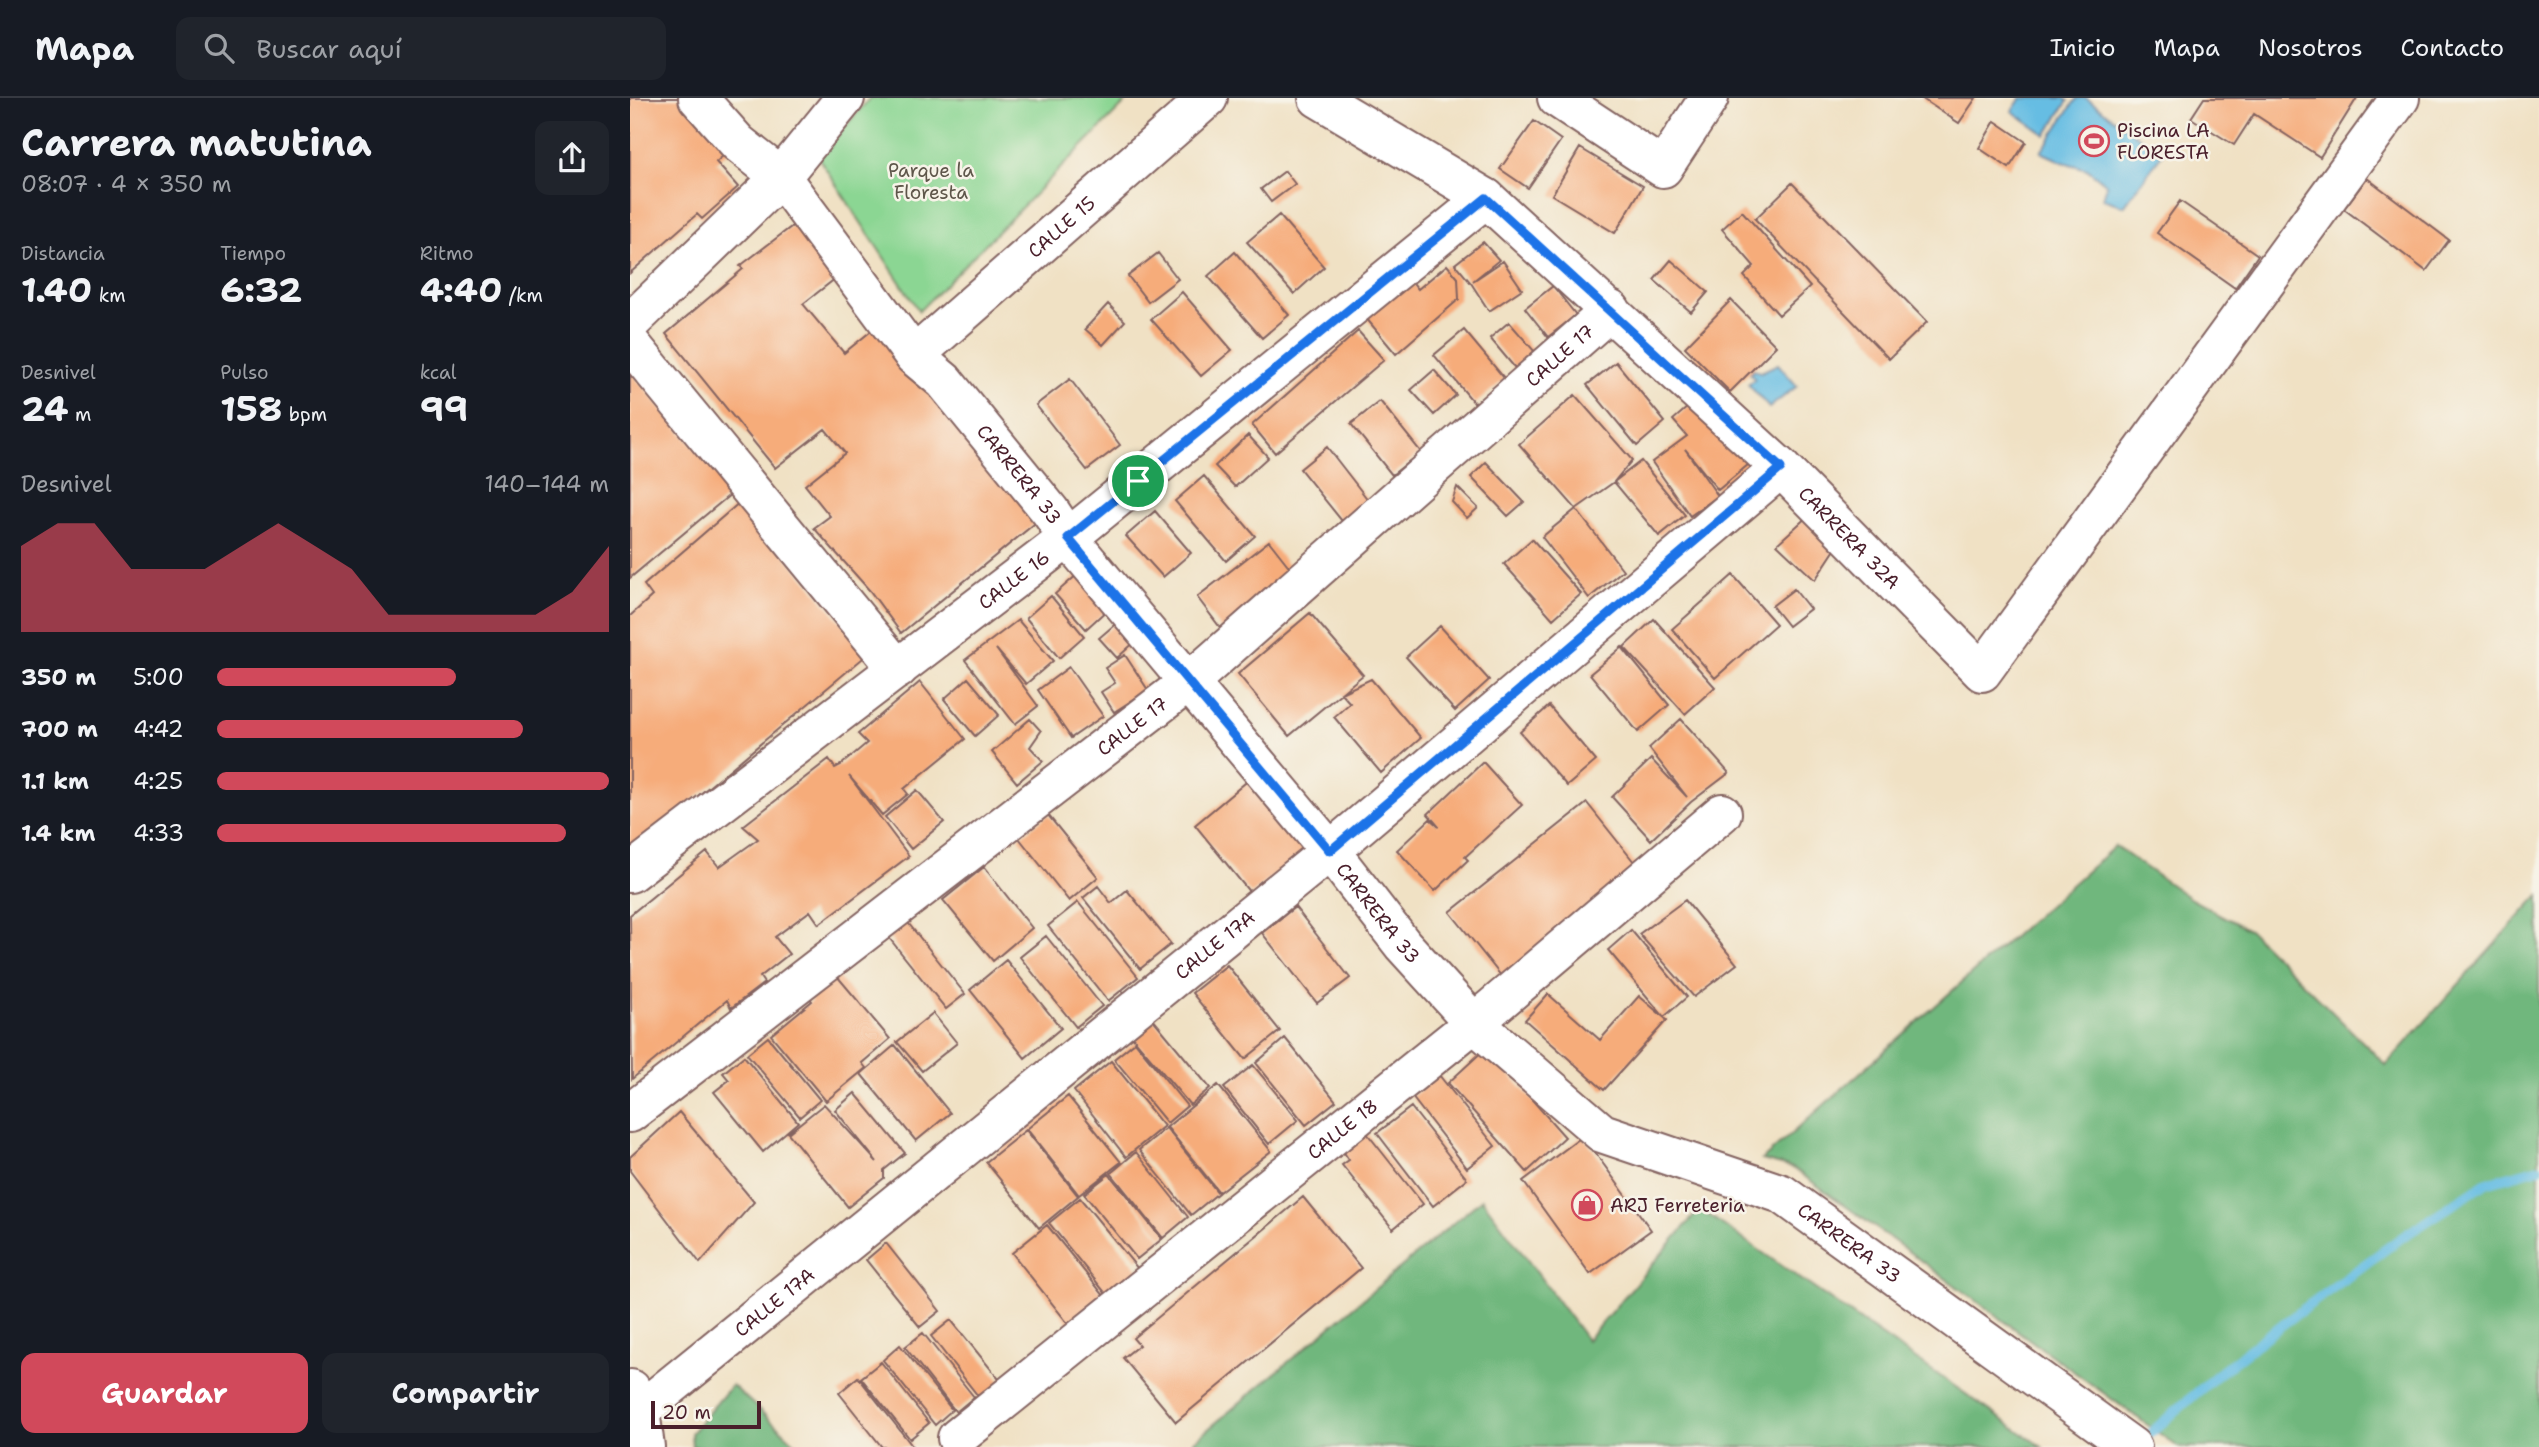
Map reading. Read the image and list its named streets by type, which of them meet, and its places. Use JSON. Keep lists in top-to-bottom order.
{
  "streets": {
    "street": [
      "CALLE 15",
      "CALLE 17",
      "CARRERA 33",
      "CARRERA 32A",
      "CALLE 16",
      "CALLE 17A",
      "CALLE 18"
    ]
  },
  "crossings": [
    ["CALLE 15", "CARRERA 33"],
    ["CALLE 17", "CARRERA 33"],
    ["CALLE 17", "CARRERA 32A"],
    ["CARRERA 33", "CALLE 16"],
    ["CARRERA 33", "CALLE 17A"],
    ["CARRERA 33", "CALLE 18"],
    ["CARRERA 32A", "CALLE 16"],
    ["CARRERA 32A", "CALLE 17A"]
  ],
  "parks": ["Parque la Floresta"],
  "places": {
    "sports": ["Piscina LA FLORESTA"],
    "shop": ["ARJ Ferreteria"]
  },
  "scale_bar": "20 m",
  "page": {
    "header": "Mapa",
    "search": "Buscar aquí",
    "nav": [
      "Inicio",
      "Mapa",
      "Nosotros",
      "Contacto"
    ],
    "heading": ["Carrera matutina", "08:07 · 4 × 350 m"],
    "stats": [
      ["Distancia", "1.40 km"],
      ["Tiempo", "6:32"],
      ["Ritmo", "4:40 /km"],
      ["Desnivel", "24 m"],
      ["Pulso", "158 bpm"],
      ["kcal", "99"]
    ],
    "chart": ["Desnivel", "140–144 m"],
    "list": [
      {
        "name": "350 m",
        "note": "5:00"
      },
      {
        "name": "700 m",
        "note": "4:42"
      },
      {
        "name": "1.1 km",
        "note": "4:25"
      },
      {
        "name": "1.4 km",
        "note": "4:33"
      }
    ],
    "buttons": ["Guardar", "Compartir"],
    "scale": "20 m"
  }
}
